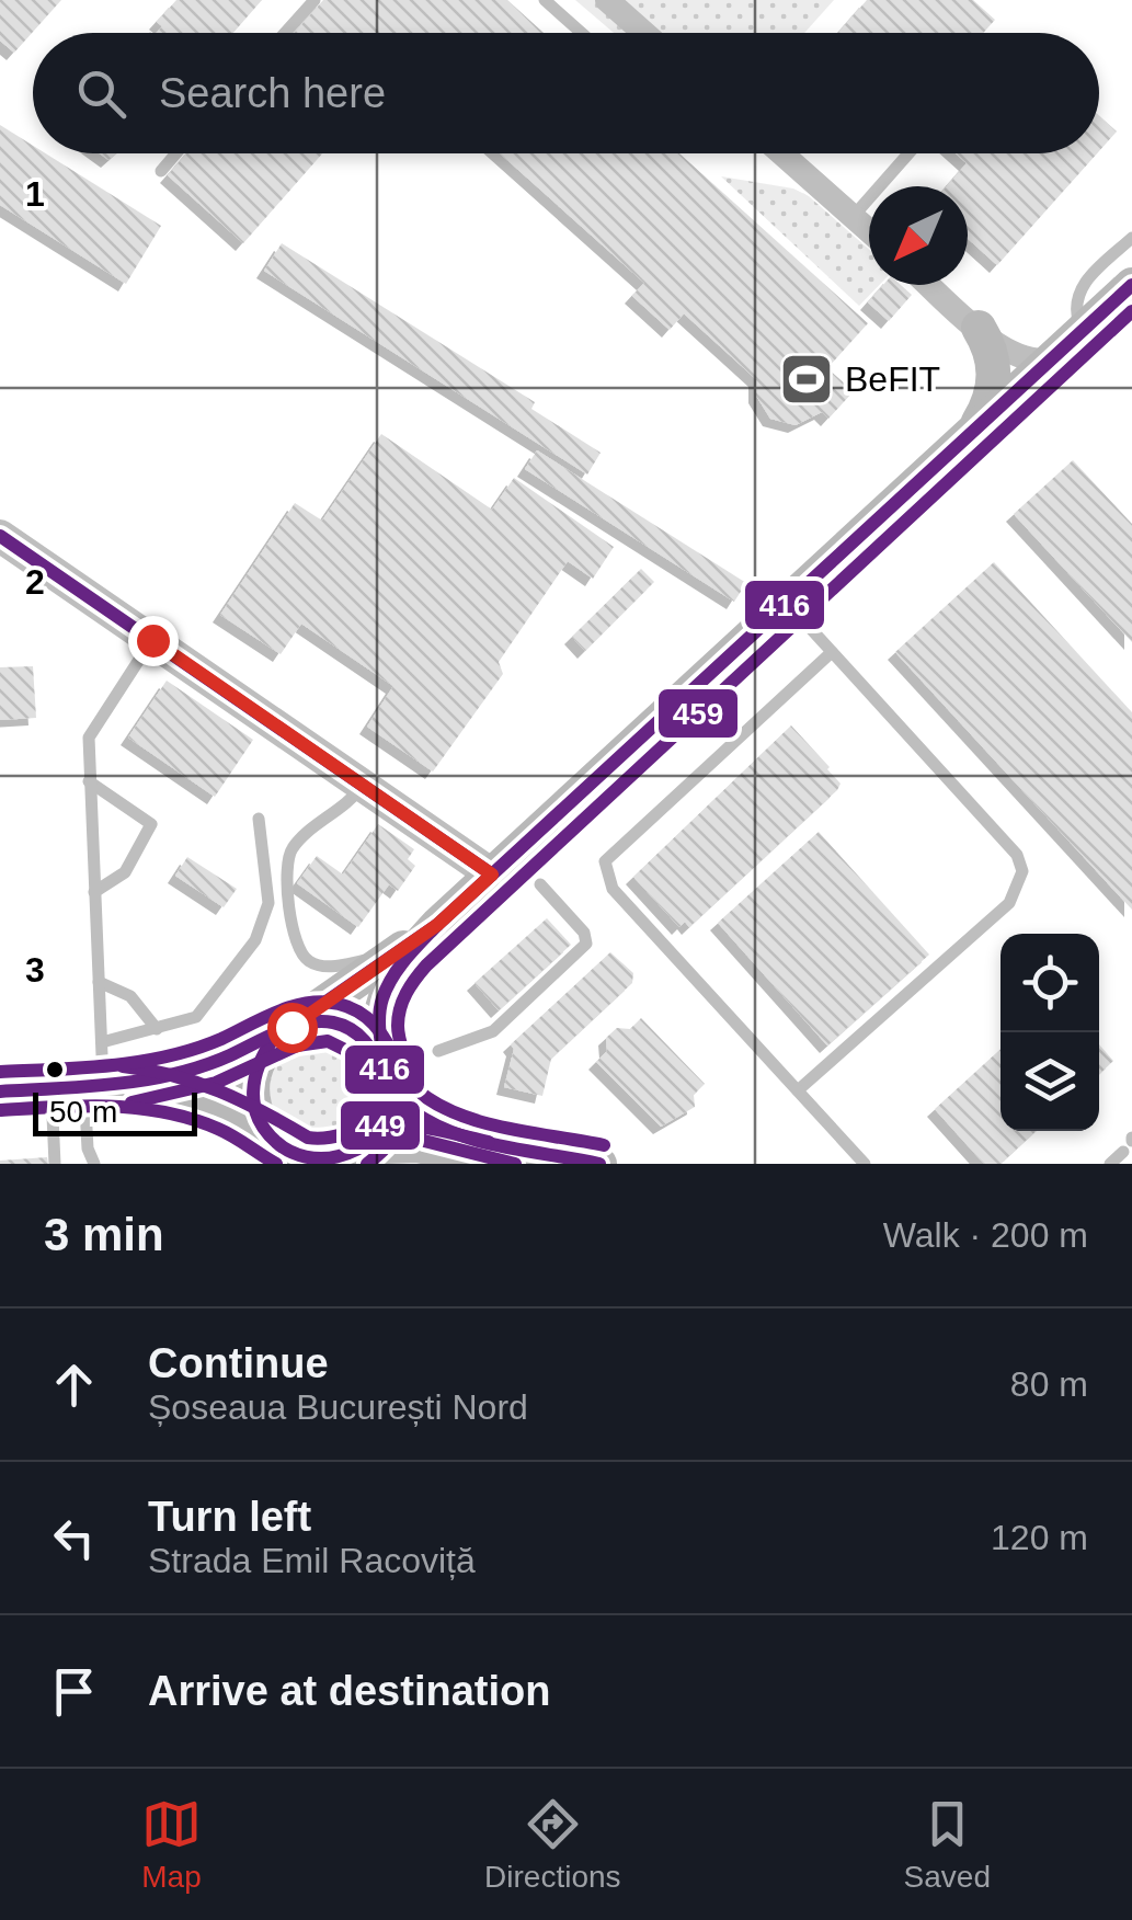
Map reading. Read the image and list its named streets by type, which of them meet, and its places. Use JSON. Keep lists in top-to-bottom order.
{
  "places": {
    "sports": ["BeFIT"]
  },
  "lines": ["transit line 416", "transit line 459", "transit line 449"],
  "scale_bar": "50 m",
  "north": "bottom left",
  "page": {
    "search": "Search here",
    "scale": "50 m",
    "heading": ["3 min", "Walk · 200 m"],
    "list": [
      ["Continue", "Șoseaua București Nord", "80 m"],
      ["Turn left", "Strada Emil Racoviță", "120 m"],
      "Arrive at destination"
    ],
    "nav": ["Map", "Directions", "Saved"]
  },
  "grid": {
    "rows": ["1", "2", "3"]
  }
}
